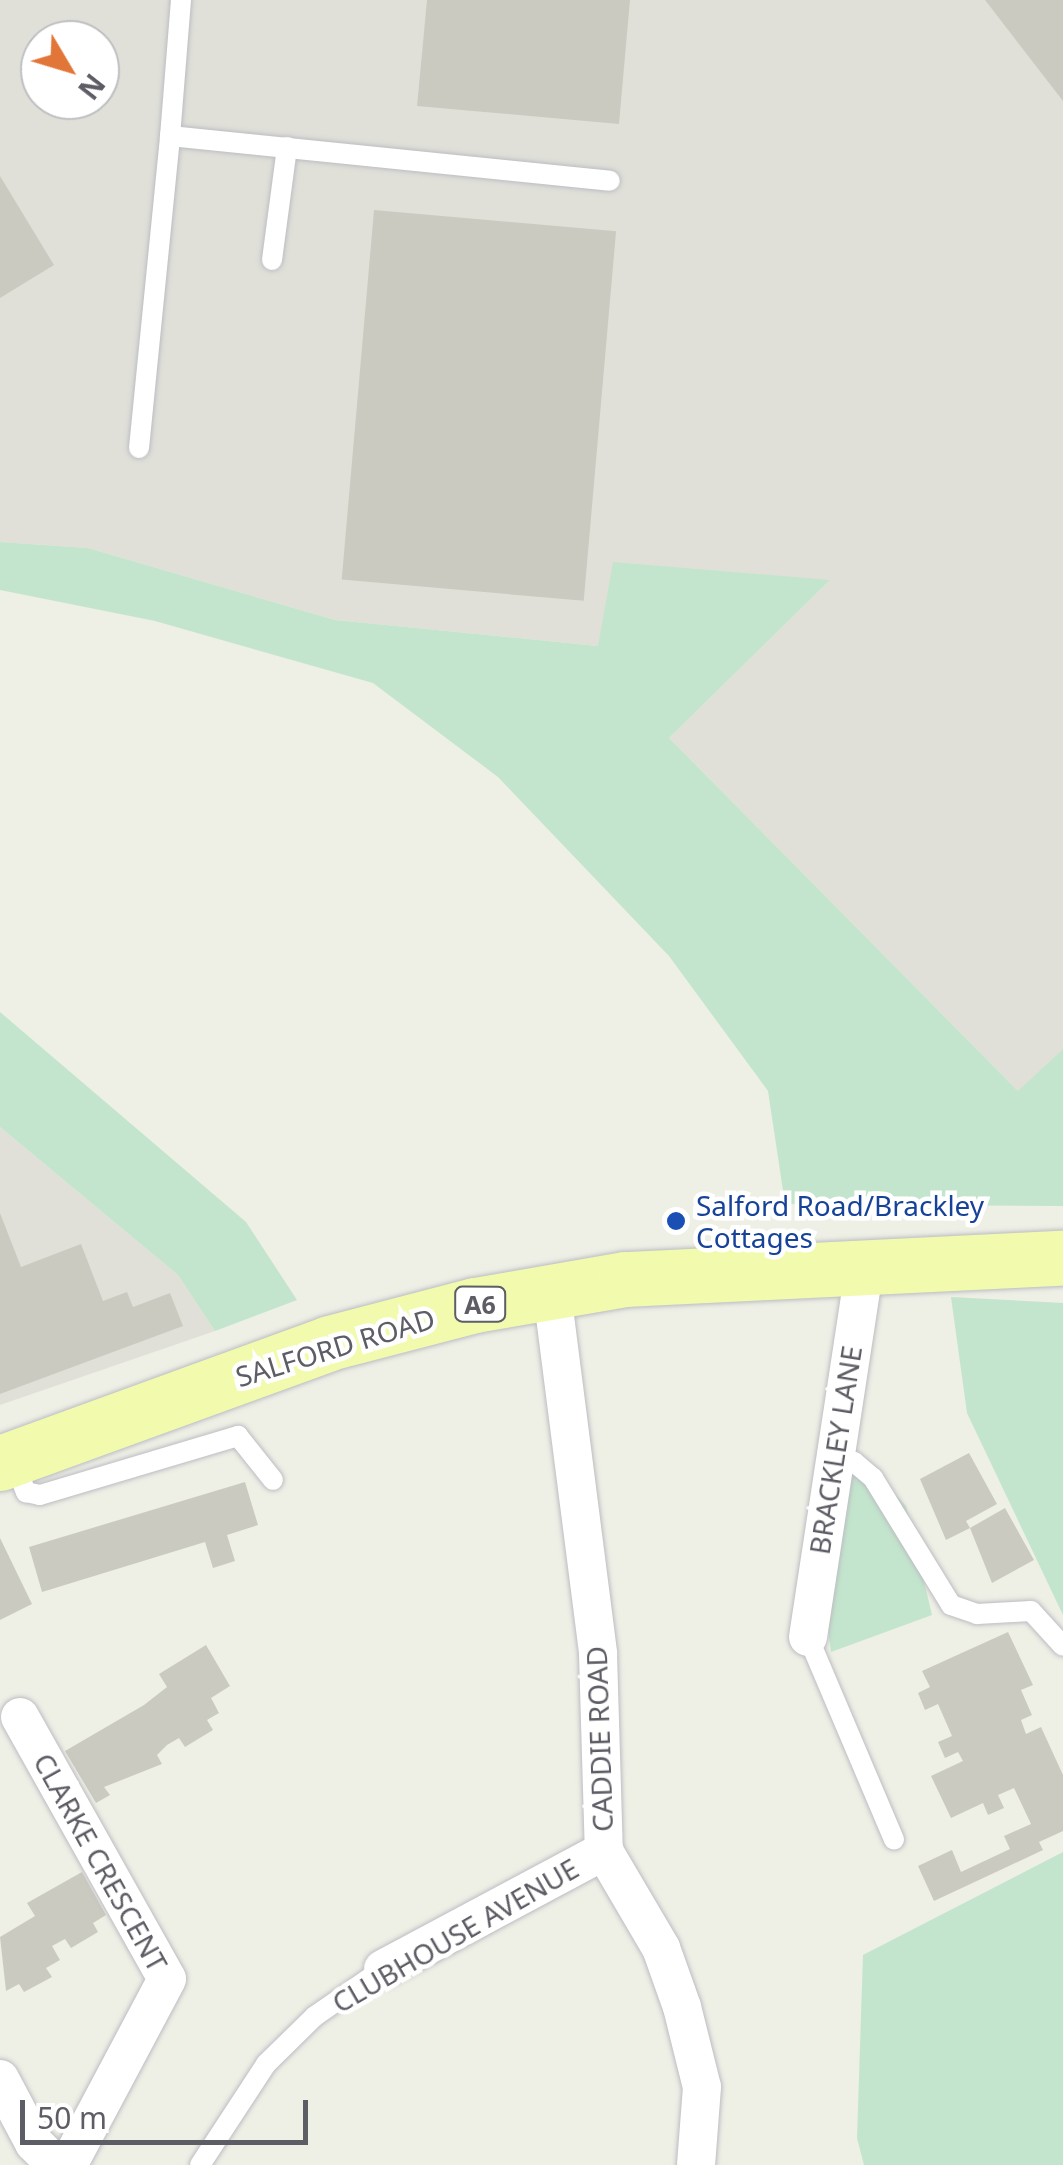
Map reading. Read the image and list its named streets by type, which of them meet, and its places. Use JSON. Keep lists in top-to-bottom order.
{
  "streets": {
    "main road": ["A6", "SALFORD ROAD"],
    "street": [
      "BRACKLEY LANE",
      "CADDIE ROAD",
      "CLARKE CRESCENT",
      "CLUBHOUSE AVENUE"
    ]
  },
  "crossings": [
    ["SALFORD ROAD", "BRACKLEY LANE"],
    ["SALFORD ROAD", "CADDIE ROAD"],
    ["CADDIE ROAD", "CLUBHOUSE AVENUE"]
  ],
  "places": ["Salford Road/Brackley Cottages"],
  "scale_bar": "50 m",
  "north": "bottom right"
}
